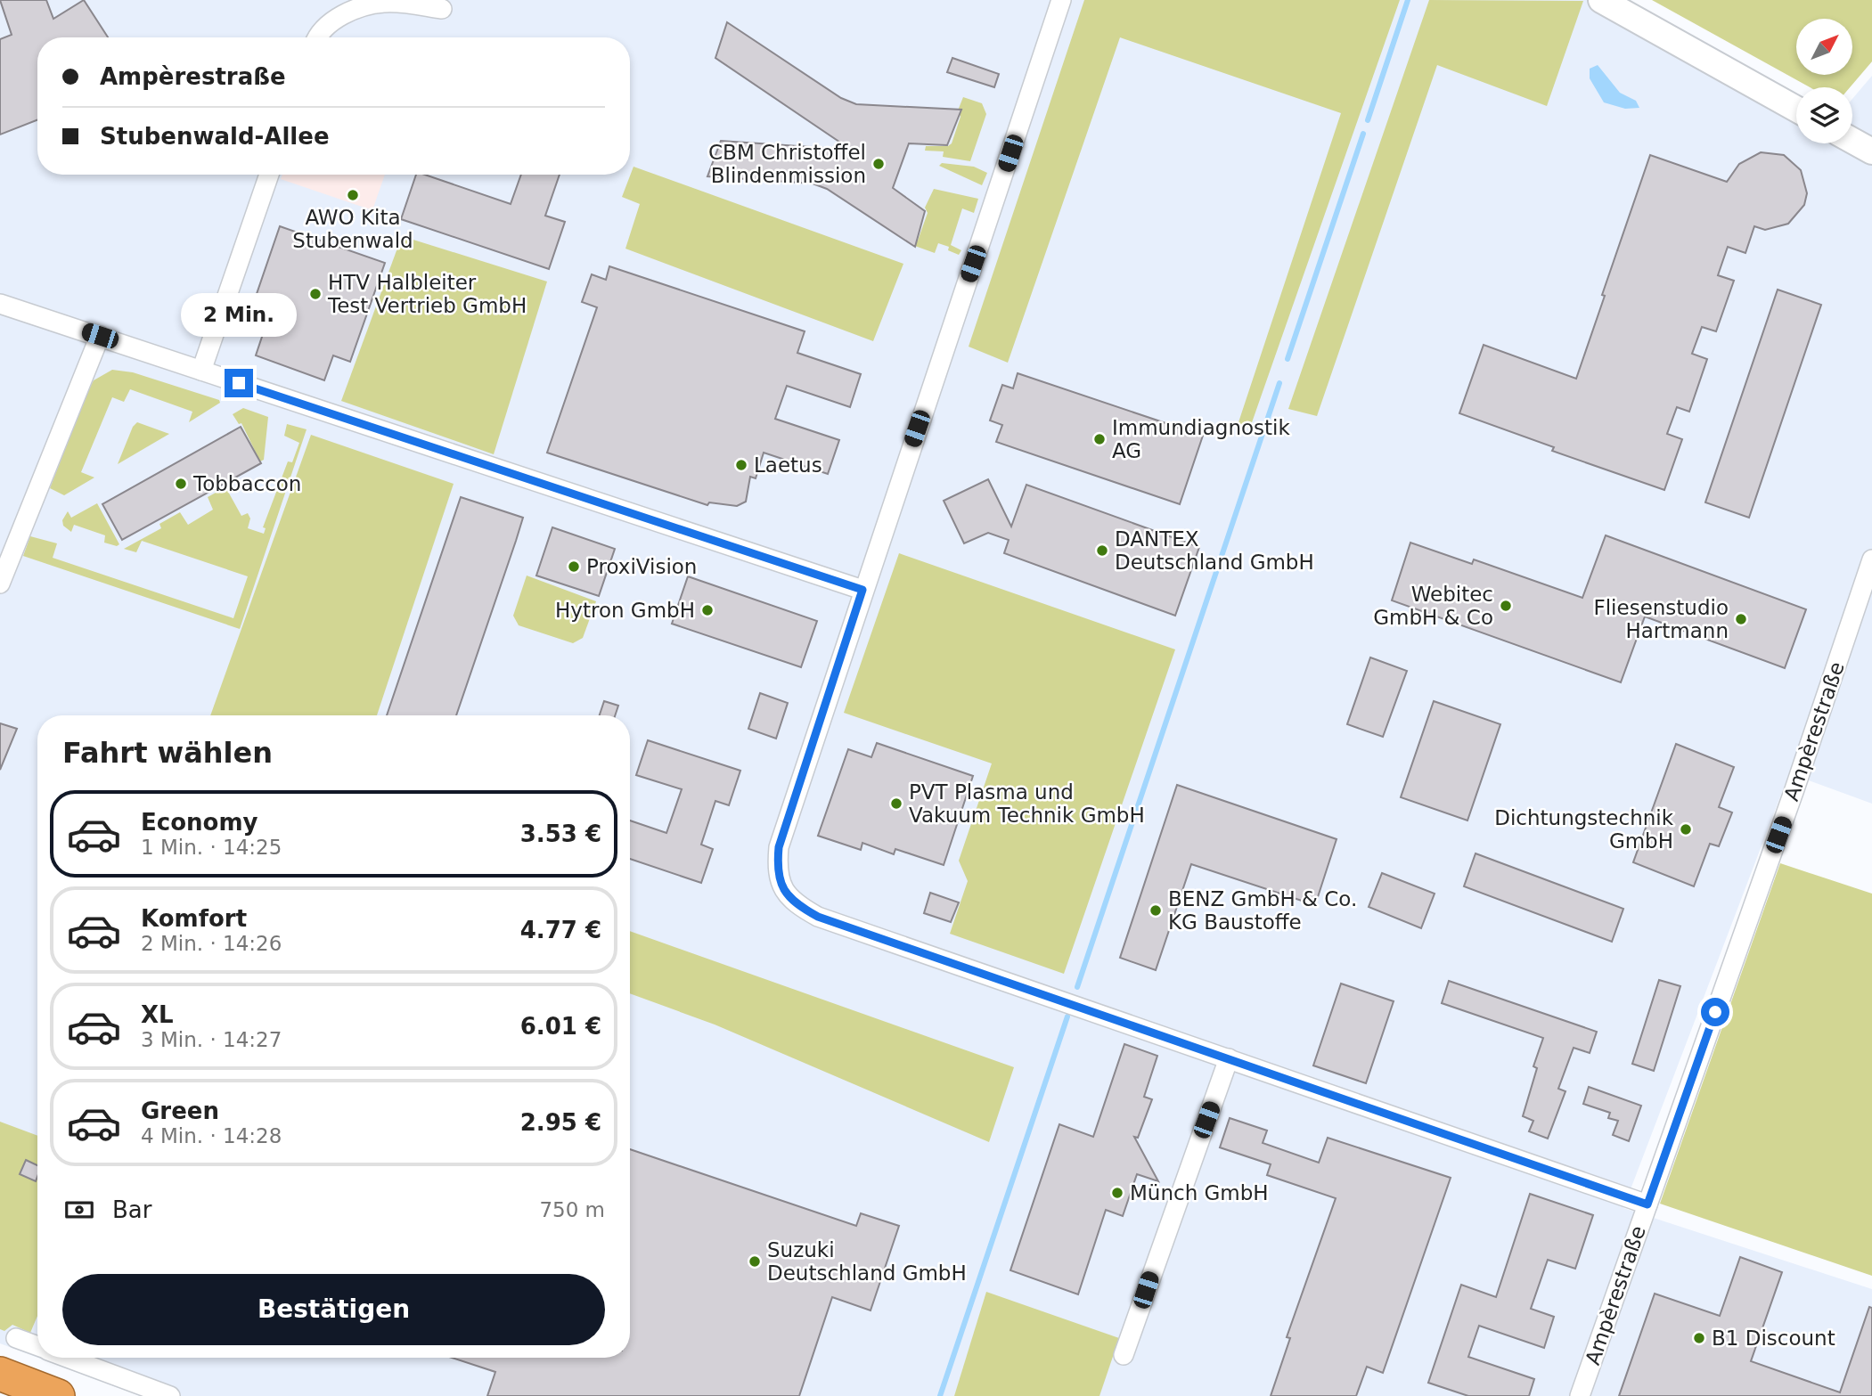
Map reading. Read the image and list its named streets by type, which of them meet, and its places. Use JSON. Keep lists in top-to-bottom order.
{
  "streets": {
    "street": ["Ampèrestraße"]
  },
  "places": [
    "CBM Christoffel Blindenmission",
    "AWO Kita Stubenwald",
    "HTV Halbleiter Test Vertrieb GmbH",
    "Immundiagnostik AG",
    "Laetus",
    "Tobbaccon",
    "DANTEX Deutschland GmbH",
    "ProxiVision",
    "Webitec GmbH & Co",
    "Hytron GmbH",
    "Fliesenstudio Hartmann",
    "PVT Plasma und Vakuum Technik GmbH",
    "Dichtungstechnik GmbH",
    "BENZ GmbH & Co. KG Baustoffe",
    "Münch GmbH",
    "Suzuki Deutschland GmbH",
    "B1 Discount"
  ],
  "north": "top right",
  "page": {
    "banner": ["Ampèrestraße", "Stubenwald-Allee"],
    "bubble": "2 Min.",
    "heading": "Fahrt wählen",
    "list": [
      {
        "name": "Economy",
        "note": "1 Min. · 14:25",
        "value": "3.53 €"
      },
      {
        "name": "Komfort",
        "note": "2 Min. · 14:26",
        "value": "4.77 €"
      },
      {
        "name": "XL",
        "note": "3 Min. · 14:27",
        "value": "6.01 €"
      },
      {
        "name": "Green",
        "note": "4 Min. · 14:28",
        "value": "2.95 €"
      }
    ],
    "pay": ["Bar", "750 m"],
    "buttons": "Bestätigen"
  }
}
